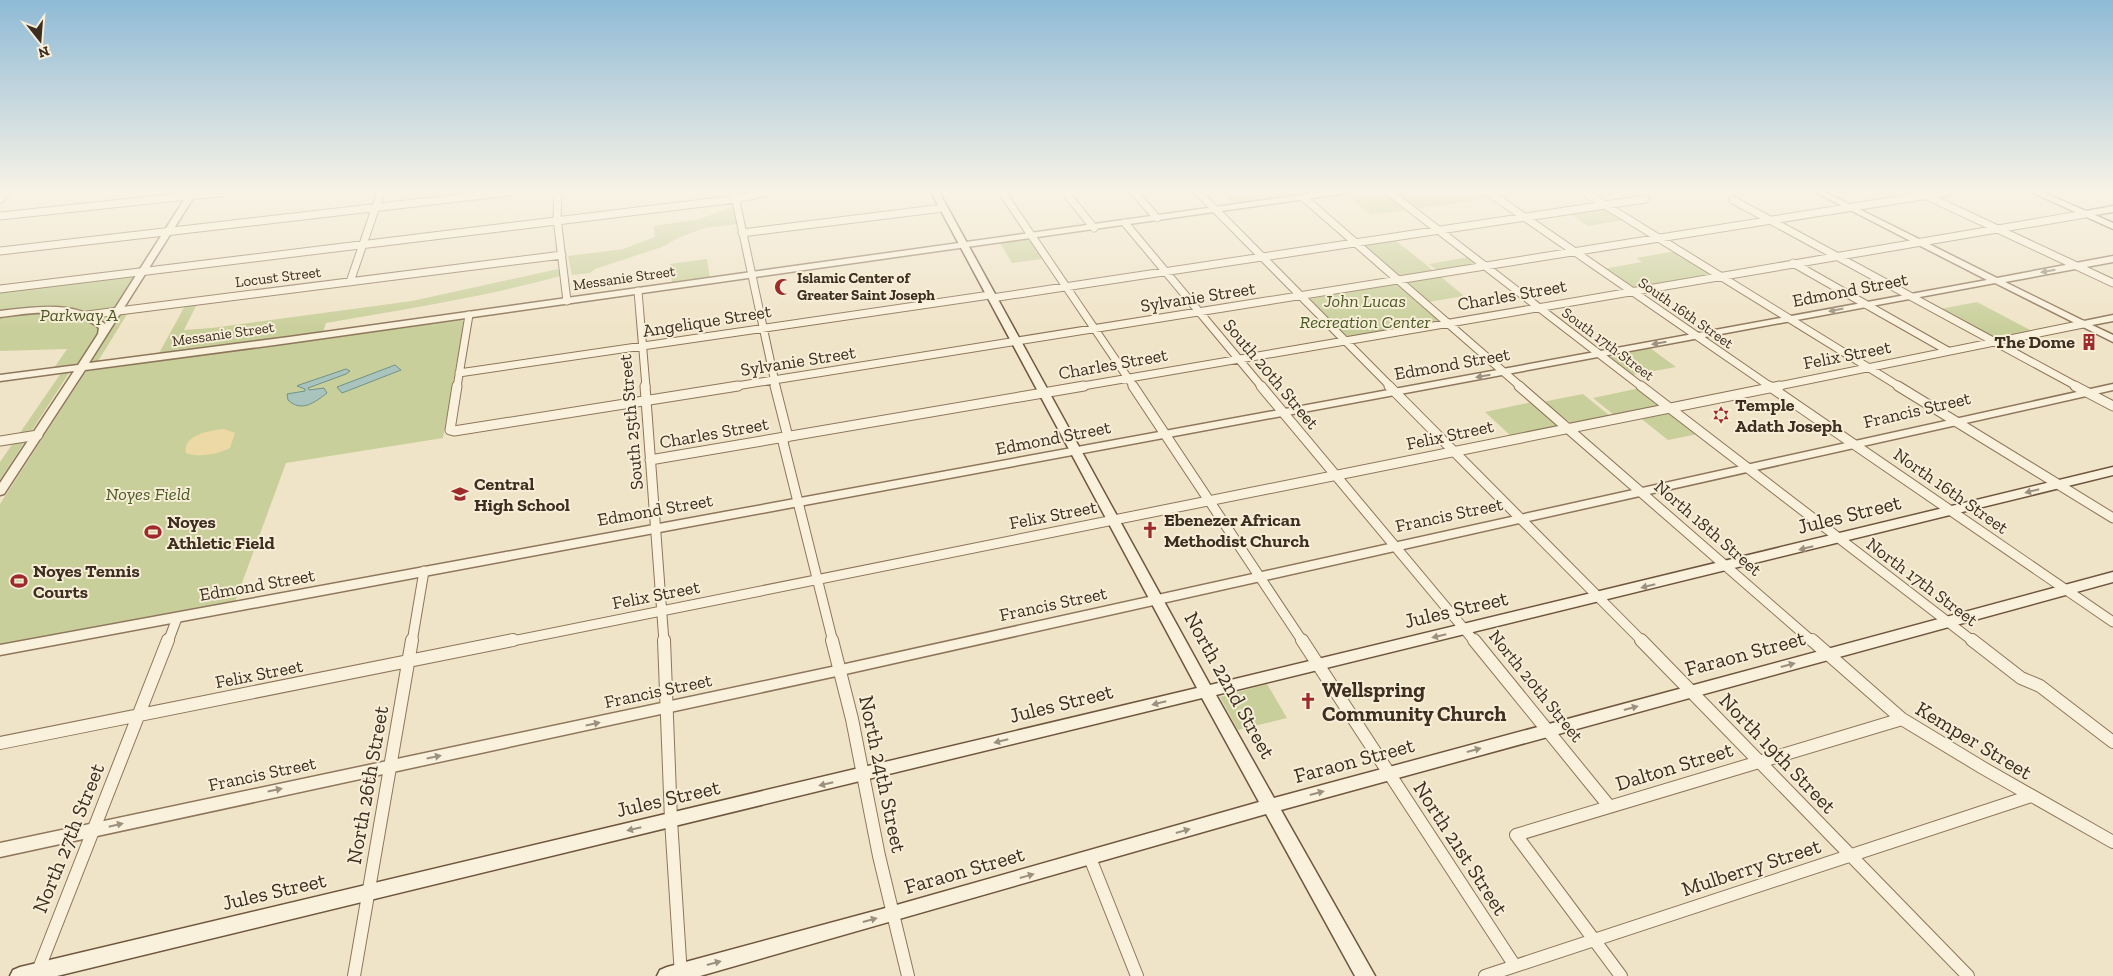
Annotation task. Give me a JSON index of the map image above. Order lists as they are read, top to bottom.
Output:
{
  "streets": {
    "main road": ["Jules Street", "Faraon Street", "North 22nd Street"],
    "street": [
      "Locust Street",
      "Messanie Street",
      "Edmond Street",
      "Charles Street",
      "Sylvanie Street",
      "South 16th Street",
      "Angelique Street",
      "South 17th Street",
      "Felix Street",
      "South 20th Street",
      "Francis Street",
      "South 25th Street",
      "North 16th Street",
      "North 18th Street",
      "North 17th Street",
      "North 20th Street",
      "Kemper Street",
      "North 19th Street",
      "Dalton Street",
      "North 24th Street",
      "North 26th Street",
      "North 27th Street",
      "North 21st Street",
      "Mulberry Street"
    ]
  },
  "crossings": [
    ["Messanie Street", "South 25th Street"],
    ["Messanie Street", "North 22nd Street"],
    ["Messanie Street", "North 24th Street"],
    ["Edmond Street", "South 16th Street"],
    ["Edmond Street", "South 17th Street"],
    ["Edmond Street", "South 20th Street"],
    ["Edmond Street", "South 25th Street"],
    ["Edmond Street", "North 22nd Street"],
    ["Edmond Street", "North 19th Street"],
    ["Edmond Street", "North 24th Street"],
    ["Edmond Street", "North 26th Street"],
    ["Edmond Street", "North 27th Street"],
    ["Edmond Street", "North 21st Street"],
    ["Charles Street", "South 16th Street"],
    ["Charles Street", "South 17th Street"],
    ["Charles Street", "South 20th Street"],
    ["Charles Street", "South 25th Street"],
    ["Charles Street", "North 22nd Street"],
    ["Charles Street", "North 19th Street"],
    ["Charles Street", "North 24th Street"],
    ["Charles Street", "North 21st Street"],
    ["Sylvanie Street", "South 16th Street"],
    ["Sylvanie Street", "Angelique Street"],
    ["Sylvanie Street", "South 17th Street"],
    ["Sylvanie Street", "South 20th Street"],
    ["Sylvanie Street", "South 25th Street"],
    ["Sylvanie Street", "North 22nd Street"],
    ["Sylvanie Street", "North 19th Street"],
    ["Sylvanie Street", "North 24th Street"],
    ["Sylvanie Street", "North 21st Street"],
    ["South 16th Street", "Felix Street"],
    ["South 16th Street", "North 16th Street"],
    ["Angelique Street", "South 20th Street"],
    ["Angelique Street", "South 25th Street"],
    ["Angelique Street", "North 22nd Street"],
    ["Angelique Street", "North 19th Street"],
    ["Angelique Street", "North 24th Street"],
    ["Angelique Street", "North 21st Street"],
    ["South 17th Street", "Felix Street"],
    ["South 17th Street", "North 17th Street"],
    ["Felix Street", "South 20th Street"],
    ["Felix Street", "South 25th Street"],
    ["Felix Street", "North 16th Street"],
    ["Felix Street", "North 18th Street"],
    ["Felix Street", "North 17th Street"],
    ["Felix Street", "North 22nd Street"],
    ["Felix Street", "North 20th Street"],
    ["Felix Street", "North 19th Street"],
    ["Felix Street", "North 24th Street"],
    ["Felix Street", "North 26th Street"],
    ["Felix Street", "North 27th Street"],
    ["Felix Street", "North 21st Street"],
    ["South 20th Street", "North 20th Street"],
    ["Francis Street", "South 25th Street"],
    ["Francis Street", "North 16th Street"],
    ["Francis Street", "North 18th Street"],
    ["Francis Street", "North 17th Street"],
    ["Francis Street", "North 22nd Street"],
    ["Francis Street", "North 20th Street"],
    ["Francis Street", "North 19th Street"],
    ["Francis Street", "North 24th Street"],
    ["Francis Street", "North 26th Street"],
    ["Francis Street", "North 27th Street"],
    ["Francis Street", "North 21st Street"],
    ["South 25th Street", "Jules Street"],
    ["South 25th Street", "Faraon Street"],
    ["North 16th Street", "Jules Street"],
    ["North 16th Street", "Faraon Street"],
    ["Jules Street", "North 18th Street"],
    ["Jules Street", "North 17th Street"],
    ["Jules Street", "North 22nd Street"],
    ["Jules Street", "North 20th Street"],
    ["Jules Street", "North 19th Street"],
    ["Jules Street", "North 24th Street"],
    ["Jules Street", "North 26th Street"],
    ["Jules Street", "North 27th Street"],
    ["Jules Street", "North 21st Street"],
    ["North 18th Street", "Faraon Street"],
    ["North 18th Street", "Kemper Street"],
    ["North 17th Street", "Faraon Street"],
    ["Faraon Street", "North 22nd Street"],
    ["Faraon Street", "North 20th Street"],
    ["Faraon Street", "Kemper Street"],
    ["Faraon Street", "North 19th Street"],
    ["Faraon Street", "North 24th Street"],
    ["Faraon Street", "North 21st Street"],
    ["North 20th Street", "Dalton Street"],
    ["Kemper Street", "Dalton Street"],
    ["Kemper Street", "Mulberry Street"],
    ["North 19th Street", "Dalton Street"],
    ["North 19th Street", "Mulberry Street"],
    ["Dalton Street", "Mulberry Street"],
    ["North 21st Street", "Mulberry Street"]
  ],
  "one_way": ["Jules Street", "Faraon Street"],
  "parks": ["John Lucas Recreation Center", "Parkway A", "Noyes Field"],
  "places": {
    "mosque": ["Islamic Center of Greater Saint Joseph"],
    "building": ["The Dome"],
    "synagogue": ["Temple Adath Joseph"],
    "school or university": ["Central High School"],
    "church": ["Ebenezer African Methodist Church", "Wellspring Community Church"],
    "sports": ["Noyes Athletic Field", "Noyes Tennis Courts"]
  },
  "north": "bottom"
}
